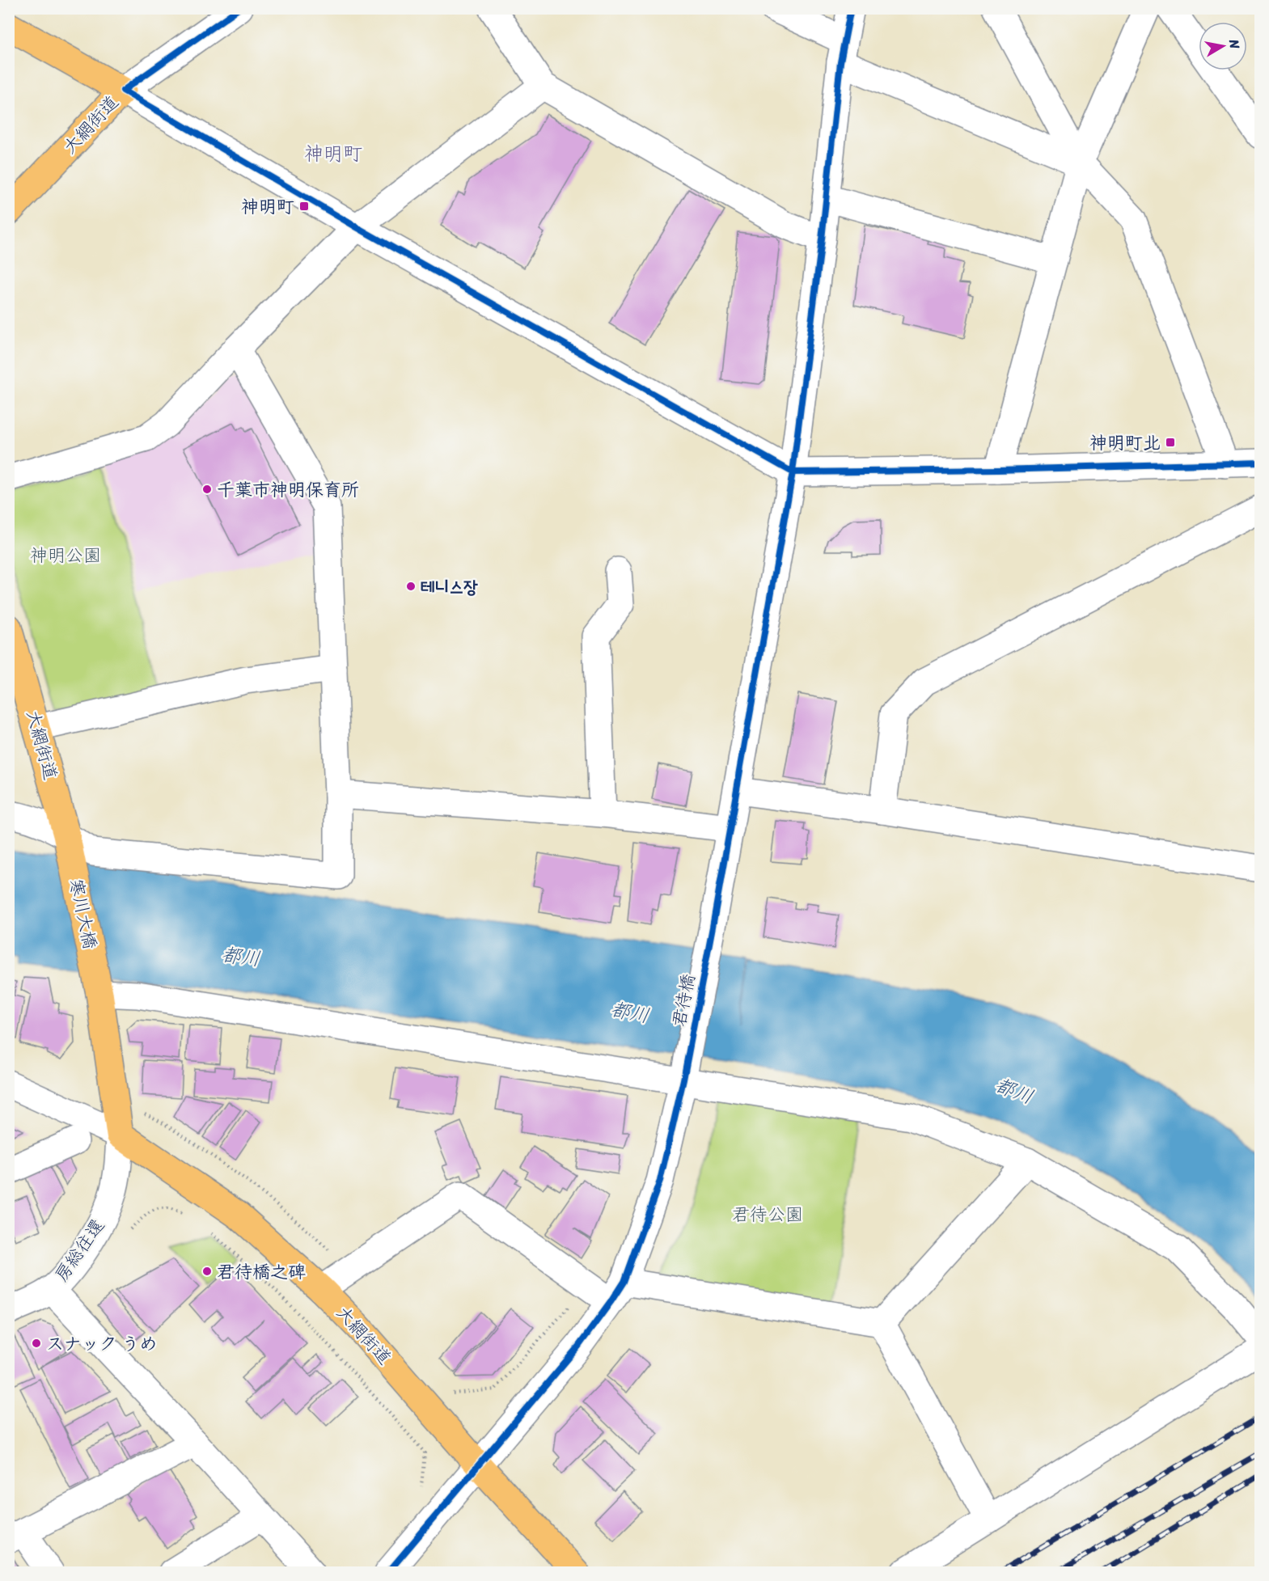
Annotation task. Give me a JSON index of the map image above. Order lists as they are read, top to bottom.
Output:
{
  "streets": {
    "main road": ["大網街道", "寒川大橋"],
    "street": ["君待橋", "房総往還"]
  },
  "crossings": [
    ["大網街道", "寒川大橋"],
    ["大網街道", "君待橋"],
    ["大網街道", "房総往還"],
    ["寒川大橋", "房総往還"]
  ],
  "districts": ["神明町"],
  "water": ["都川"],
  "parks": ["神明公園", "君待公園"],
  "places": {
    "transit": ["神明町", "神明町北"],
    "other": [
      "千葉市神明保育所",
      "테니스장",
      "君待橋之碑",
      "スナック うめ"
    ]
  },
  "north": "right"
}
